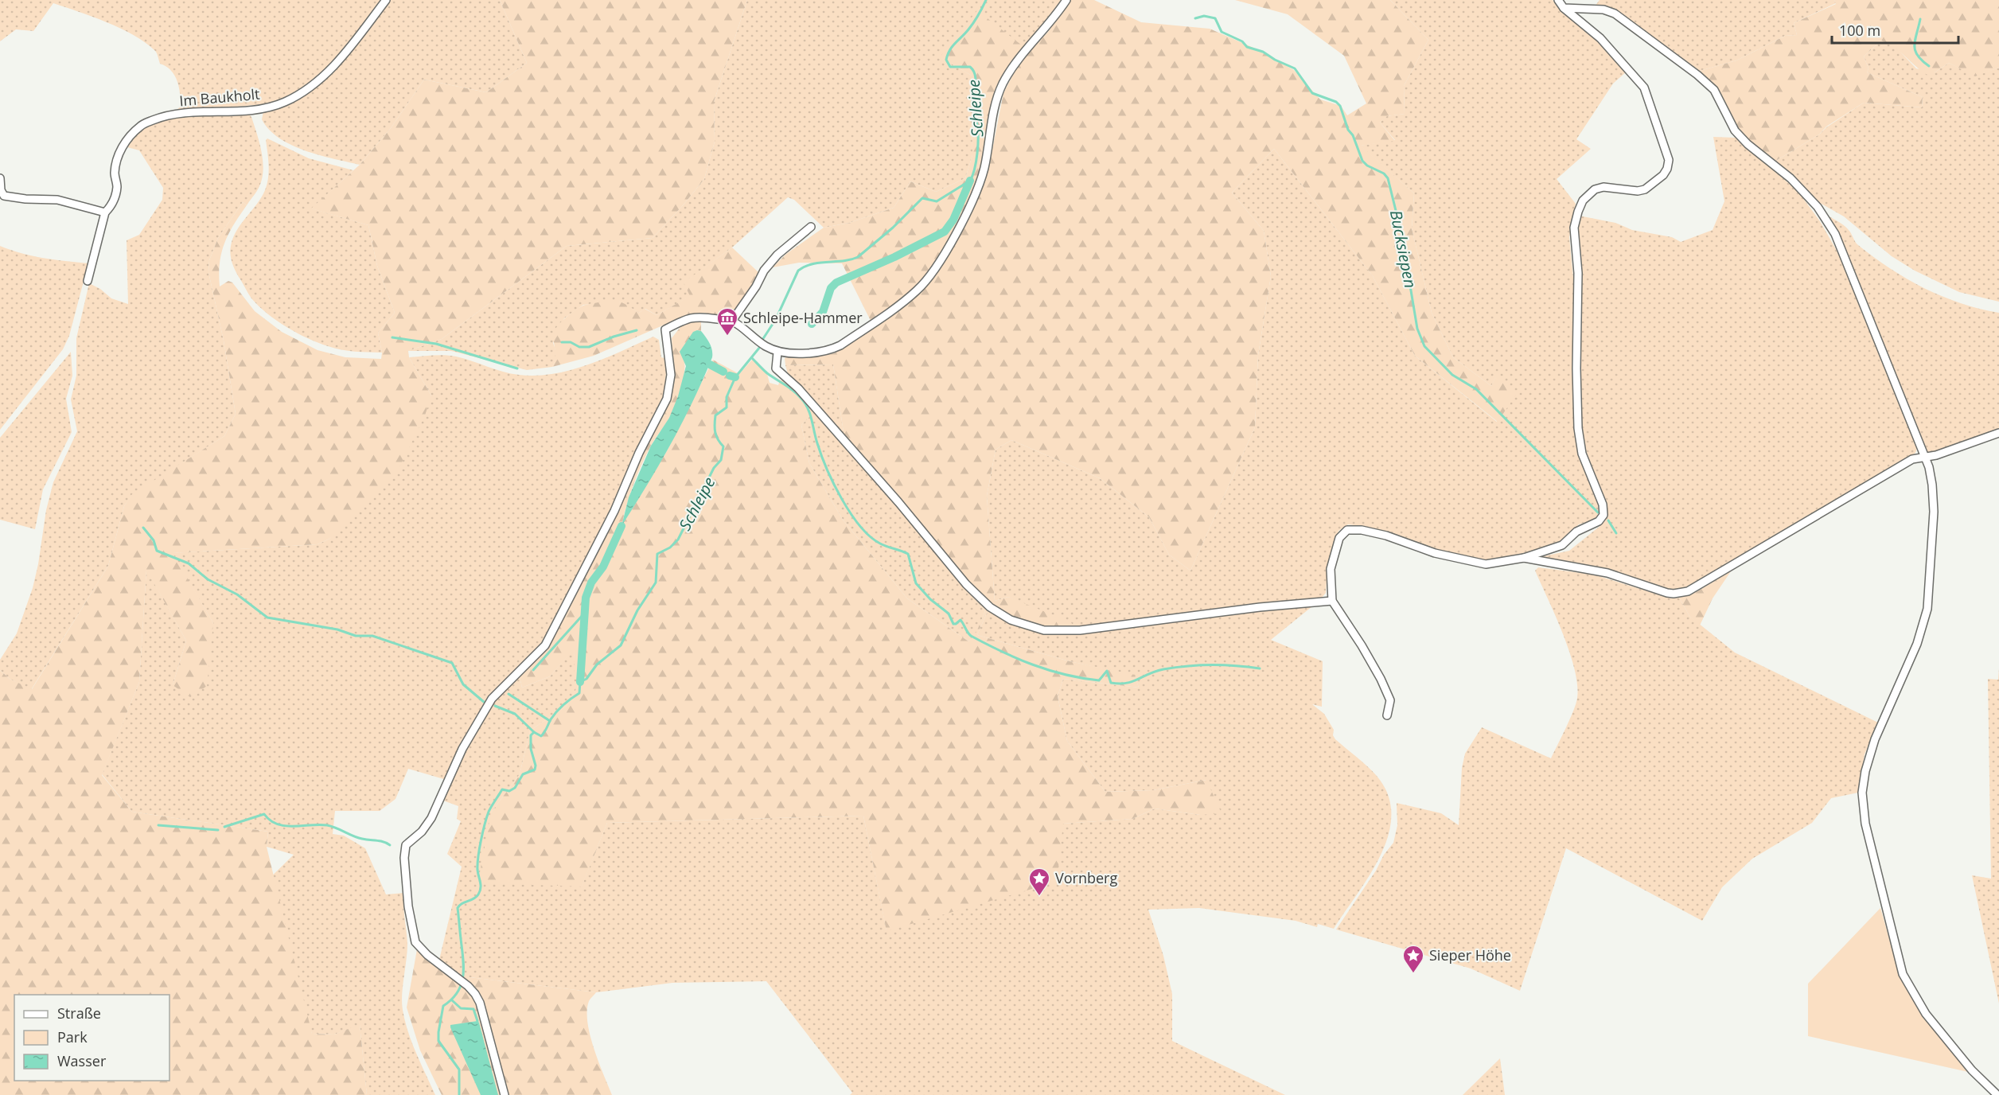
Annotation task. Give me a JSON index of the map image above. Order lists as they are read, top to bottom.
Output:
{
  "streets": {
    "street": ["Im Baukholt"]
  },
  "water": ["Schleipe", "Bucksiepen"],
  "places": {
    "museum": ["Schleipe-Hammer"],
    "place": ["Vornberg", "Sieper Höhe"]
  },
  "legend": ["Straße", "Park", "Wasser"],
  "scale_bar": "100 m"
}
